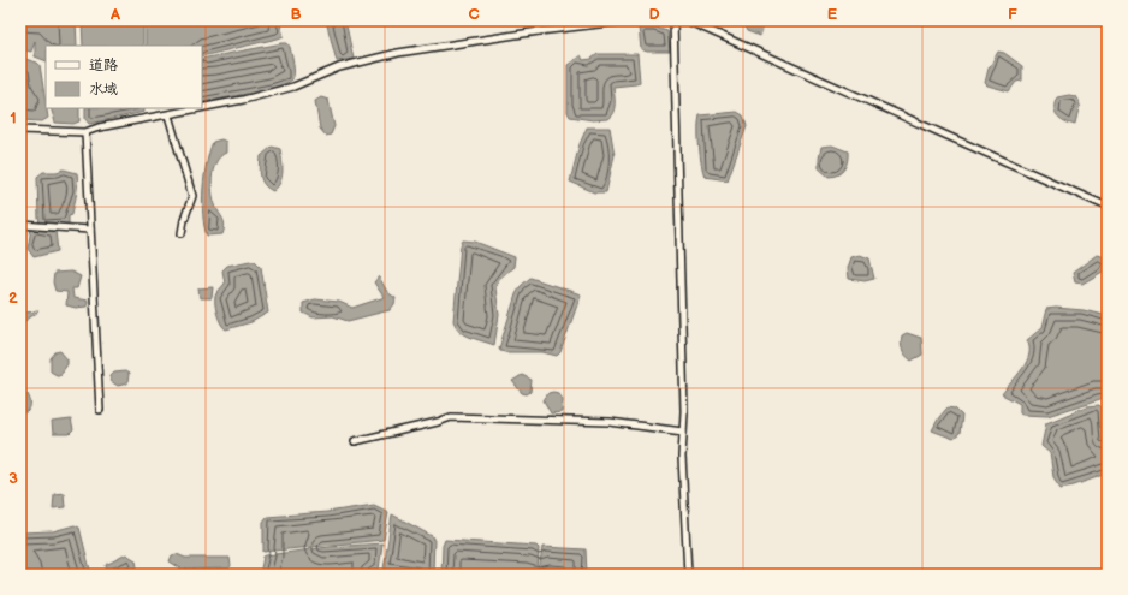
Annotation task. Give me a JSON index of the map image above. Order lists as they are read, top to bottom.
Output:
{
  "legend": ["道路", "水域"],
  "grid": {
    "columns": [
      "A",
      "B",
      "C",
      "D",
      "E",
      "F"
    ],
    "rows": ["1", "2", "3"]
  }
}
